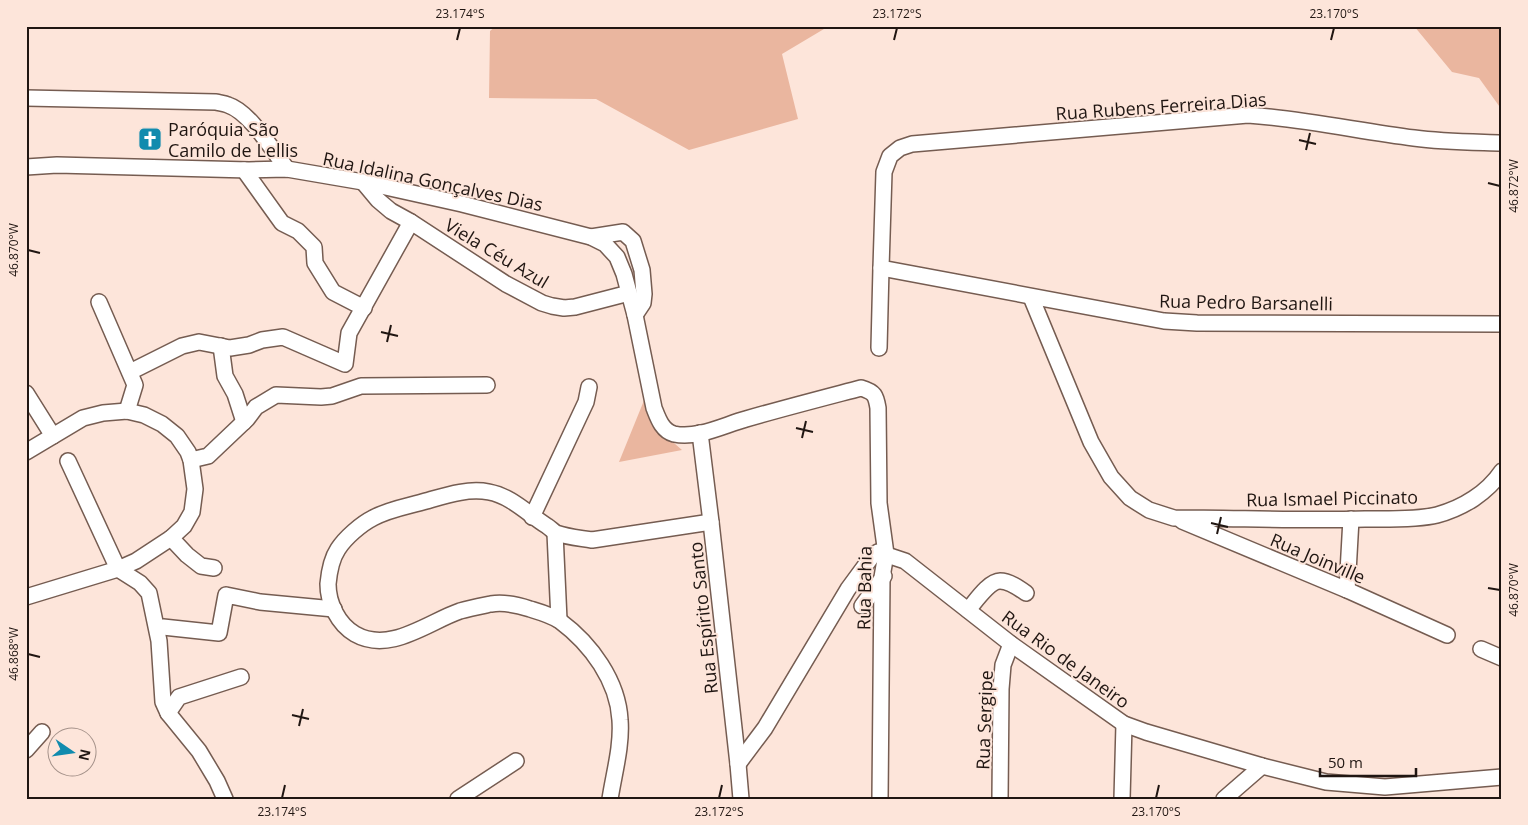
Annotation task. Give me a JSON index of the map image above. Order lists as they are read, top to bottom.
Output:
{
  "streets": {
    "street": [
      "Rua Rubens Ferreira Dias",
      "Rua Idalina Gonçalves Dias",
      "Viela Céu Azul",
      "Rua Pedro Barsanelli",
      "Rua Ismael Piccinato",
      "Rua Joinville",
      "Rua Bahia",
      "Rua Espírito Santo",
      "Rua Rio de Janeiro",
      "Rua Sergipe"
    ]
  },
  "crossings": [
    ["Rua Rubens Ferreira Dias", "Rua Pedro Barsanelli"],
    ["Rua Idalina Gonçalves Dias", "Viela Céu Azul"],
    ["Rua Pedro Barsanelli", "Rua Ismael Piccinato"],
    ["Rua Ismael Piccinato", "Rua Joinville"],
    ["Rua Bahia", "Rua Espírito Santo"],
    ["Rua Bahia", "Rua Rio de Janeiro"],
    ["Rua Rio de Janeiro", "Rua Sergipe"]
  ],
  "places": {
    "church": ["Paróquia São Camilo de Lellis"]
  },
  "scale_bar": "50 m",
  "north": "right",
  "coordinates": [
    "23.174°S",
    "23.172°S",
    "23.170°S",
    "46.872°W",
    "46.870°W",
    "46.868°W"
  ]
}
